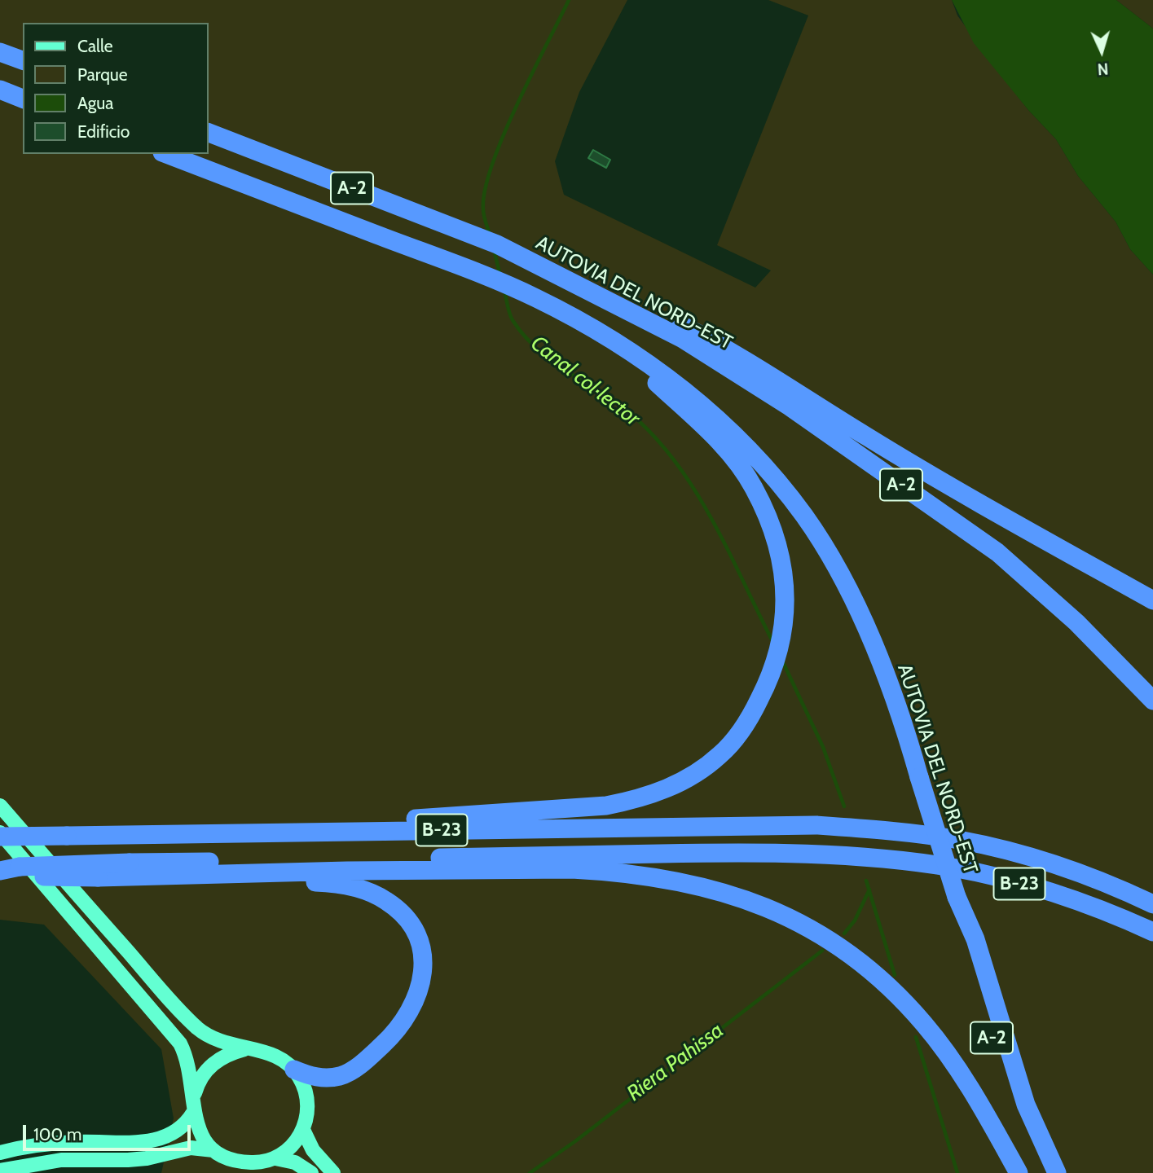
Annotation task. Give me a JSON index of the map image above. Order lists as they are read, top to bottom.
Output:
{
  "streets": {
    "highway": ["A-2", "AUTOVIA DEL NORD-EST", "B-23"]
  },
  "crossings": [
    ["A-2", "AUTOVIA DEL NORD-EST"]
  ],
  "water": ["Canal col·lector", "Riera Pahissa"],
  "legend": [
    "Calle",
    "Parque",
    "Agua",
    "Edificio"
  ],
  "scale_bar": "100 m",
  "north": "bottom"
}
